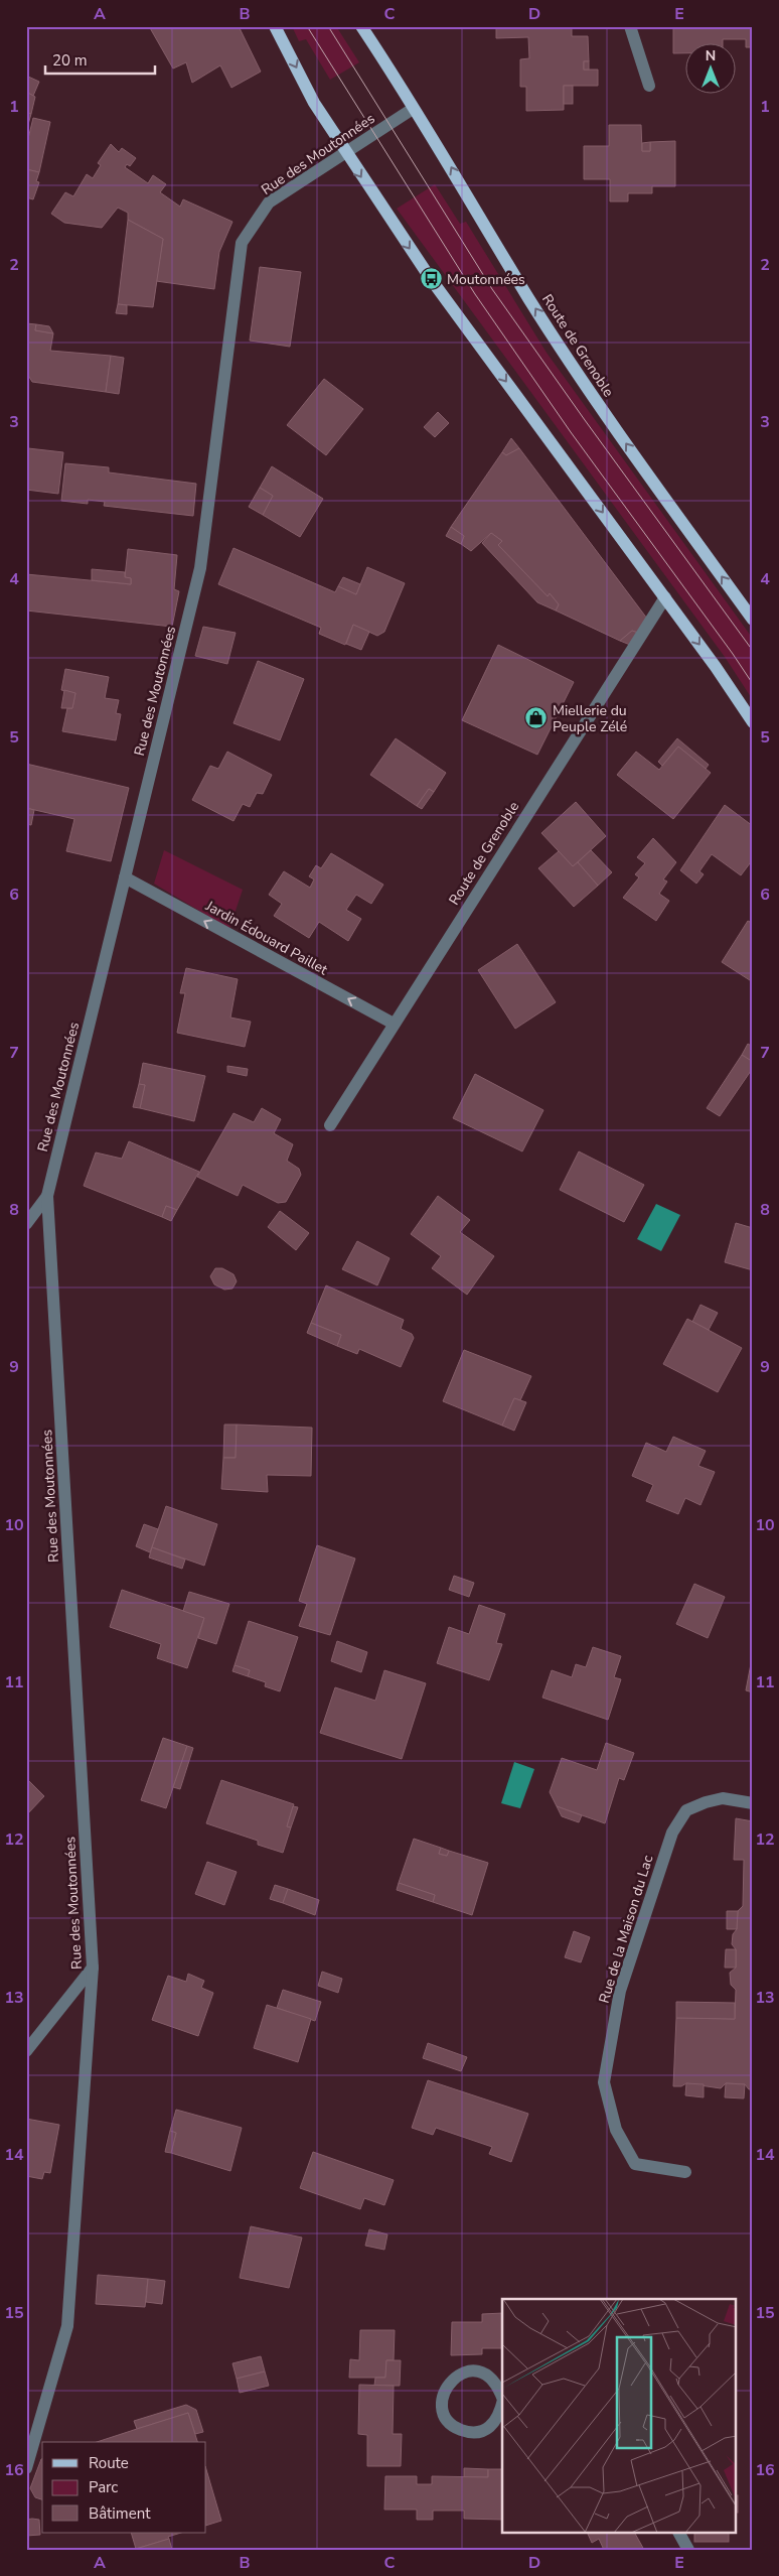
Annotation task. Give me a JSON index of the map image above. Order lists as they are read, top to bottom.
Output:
{
  "streets": {
    "main road": ["Route de Grenoble"],
    "street": ["Rue des Moutonnées", "Jardin Édouard Paillet", "Rue de la Maison du Lac"]
  },
  "crossings": [
    ["Rue des Moutonnées", "Route de Grenoble"],
    ["Rue des Moutonnées", "Jardin Édouard Paillet"],
    ["Route de Grenoble", "Jardin Édouard Paillet"]
  ],
  "one_way": ["Jardin Édouard Paillet"],
  "places": {
    "bus stop": ["Moutonnées"],
    "shop": ["Miellerie du Peuple Zélé"]
  },
  "legend": ["Route", "Parc", "Bâtiment"],
  "scale_bar": "20 m",
  "north": "top",
  "grid": {
    "columns": [
      "A",
      "B",
      "C",
      "D",
      "E"
    ],
    "rows": [
      "1",
      "2",
      "3",
      "4",
      "5",
      "6",
      "7",
      "8",
      "9",
      "10",
      "11",
      "12",
      "13",
      "14",
      "15",
      "16"
    ]
  }
}
